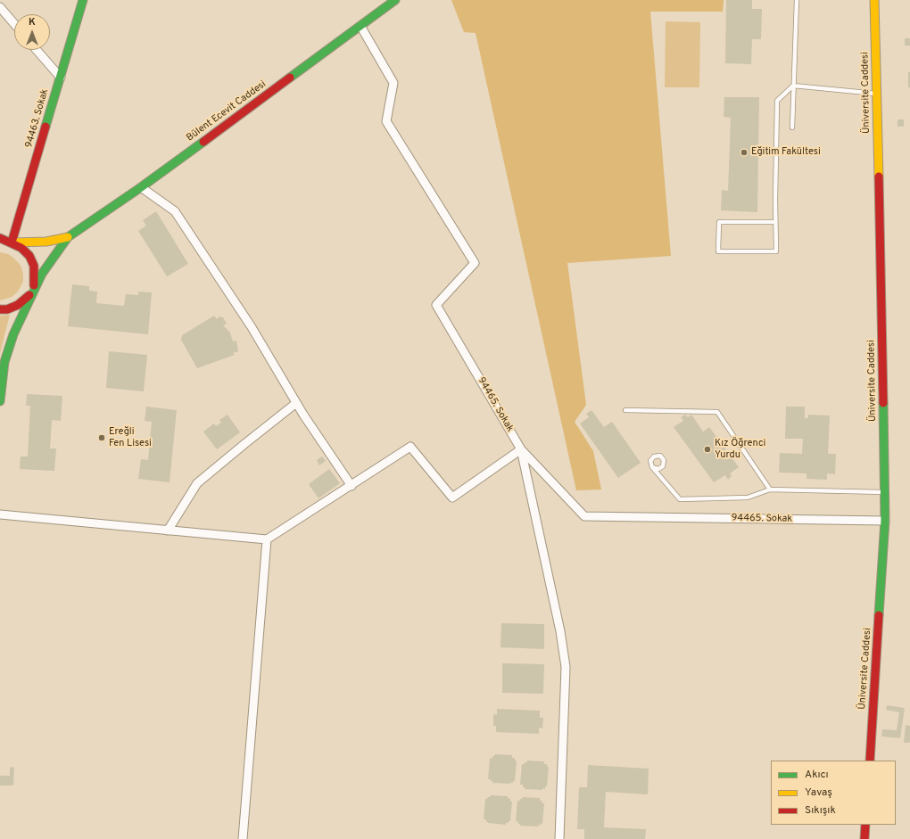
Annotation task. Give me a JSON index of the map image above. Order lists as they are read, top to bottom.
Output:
{
  "streets": {
    "street": [
      "Üniversite Caddesi",
      "Bülent Ecevit Caddesi",
      "94463. Sokak",
      "94465. Sokak"
    ]
  },
  "crossings": [
    ["Üniversite Caddesi", "94465. Sokak"],
    ["Bülent Ecevit Caddesi", "94463. Sokak"],
    ["Bülent Ecevit Caddesi", "94465. Sokak"]
  ],
  "places": ["Eğitim Fakültesi", "Ereğli Fen Lisesi", "Kız Öğrenci Yurdu"],
  "legend": ["Akıcı", "Yavaş", "Sıkışık"],
  "north": "top"
}
